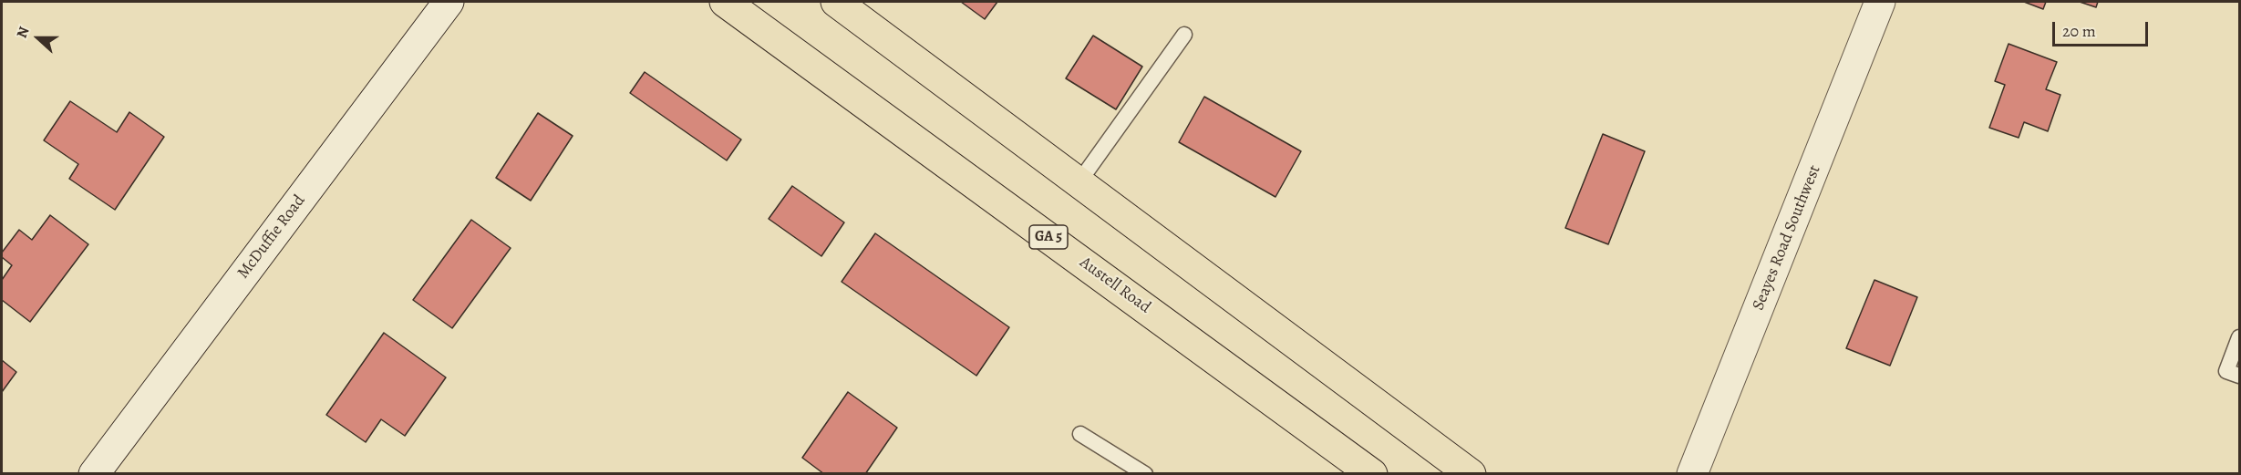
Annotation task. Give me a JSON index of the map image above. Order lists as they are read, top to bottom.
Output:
{
  "streets": {
    "main road": ["GA 5", "Austell Road"],
    "street": ["McDuffie Road", "Seayes Road Southwest"]
  },
  "scale_bar": "20 m",
  "north": "left"
}
